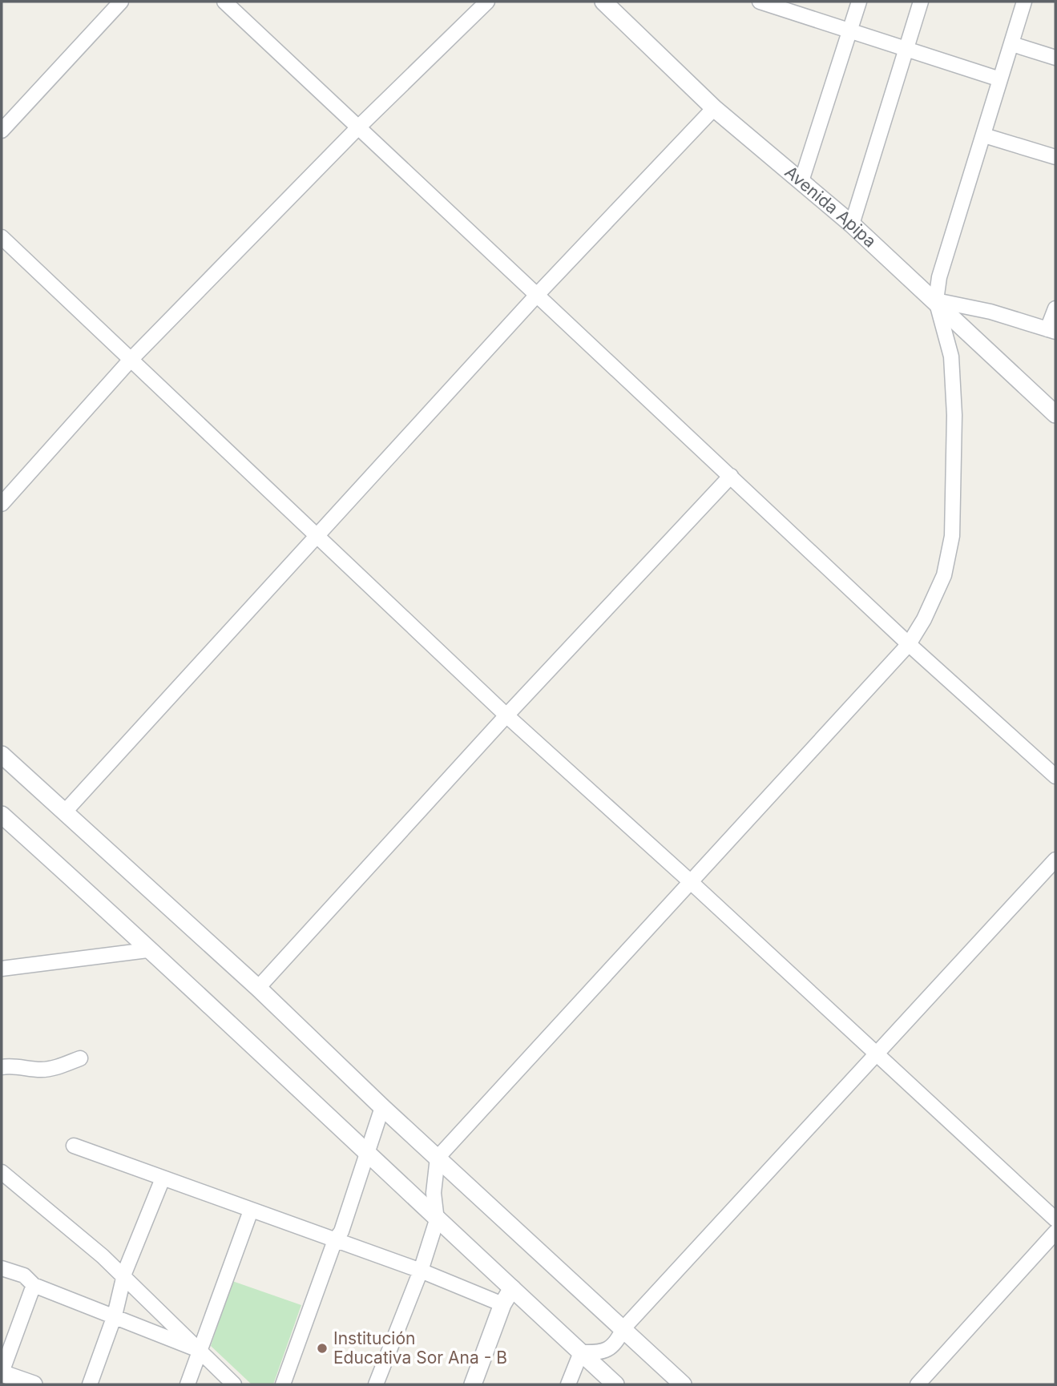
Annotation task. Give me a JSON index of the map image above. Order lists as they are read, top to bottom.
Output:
{
  "streets": {
    "street": ["Avenida Apipa"]
  },
  "places": ["Institución Educativa Sor Ana - B"]
}
